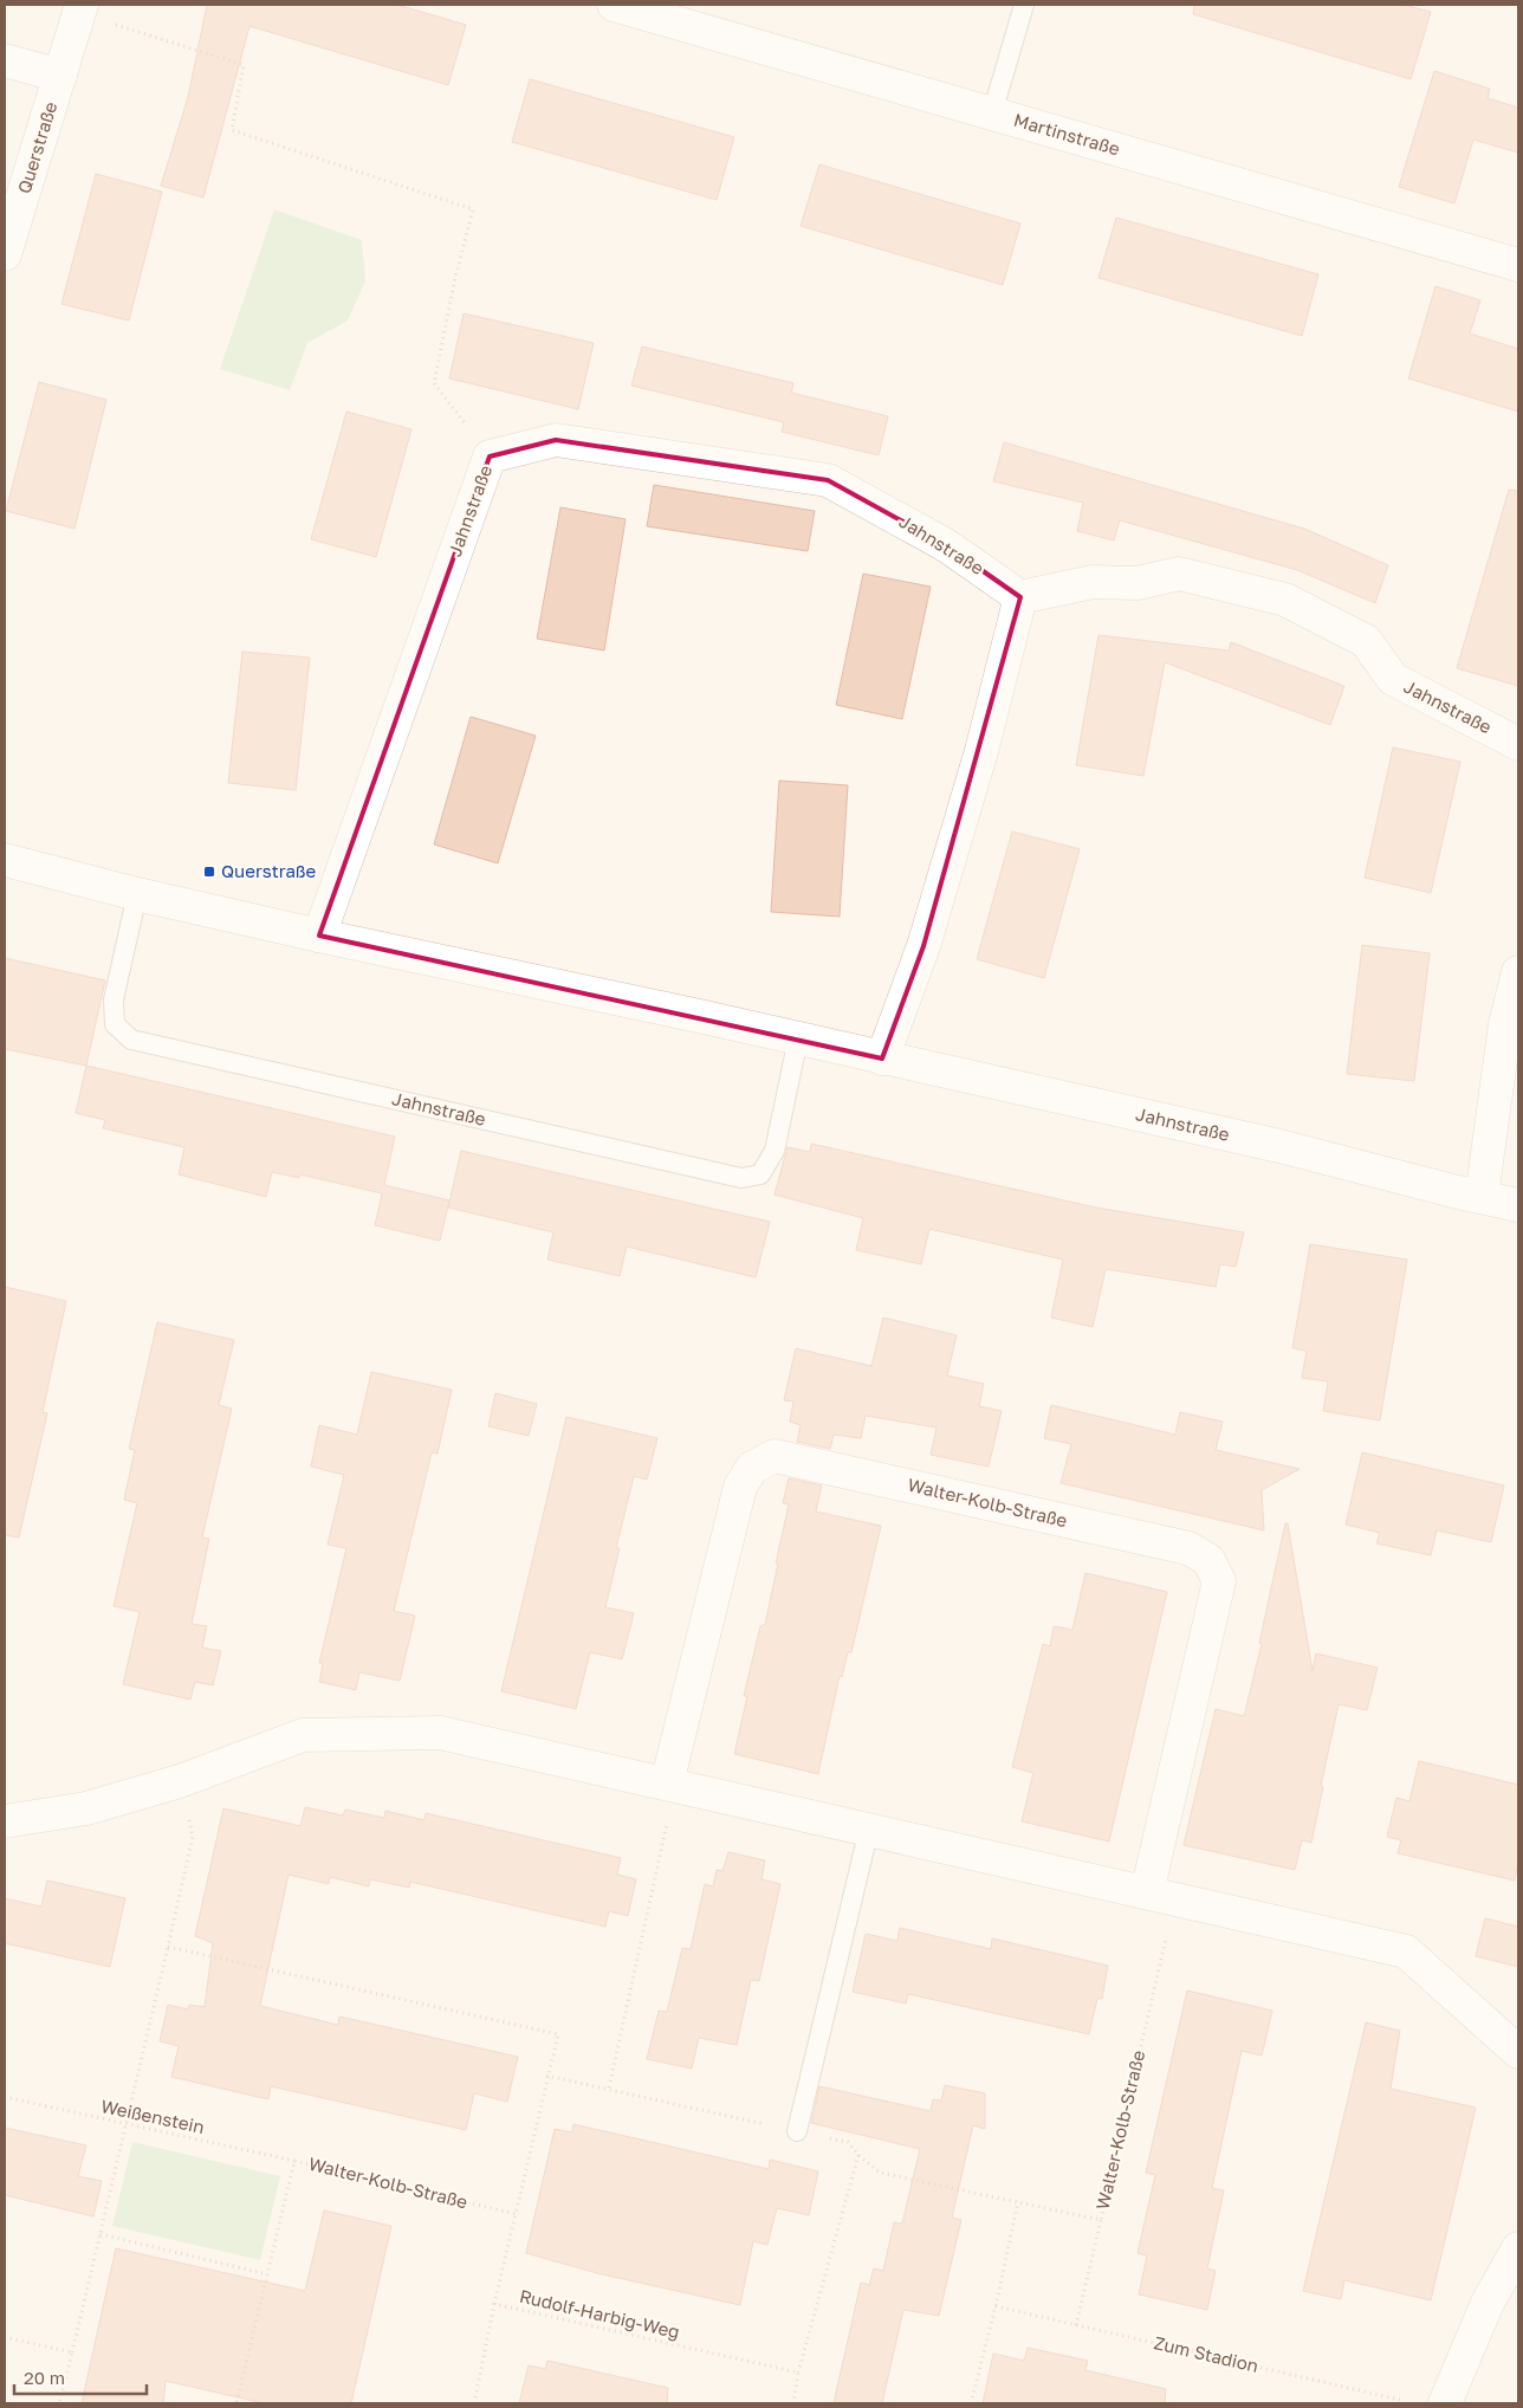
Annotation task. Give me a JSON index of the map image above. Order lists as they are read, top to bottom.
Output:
{
  "streets": {
    "street": [
      "Martinstraße",
      "Querstraße",
      "Jahnstraße",
      "Walter-Kolb-Straße"
    ],
    "path": ["Weißenstein", "Rudolf-Harbig-Weg", "Zum Stadion"]
  },
  "crossings": [
    ["Walter-Kolb-Straße", "Weißenstein"]
  ],
  "places": {
    "transit": ["Querstraße"]
  },
  "scale_bar": "20 m"
}
